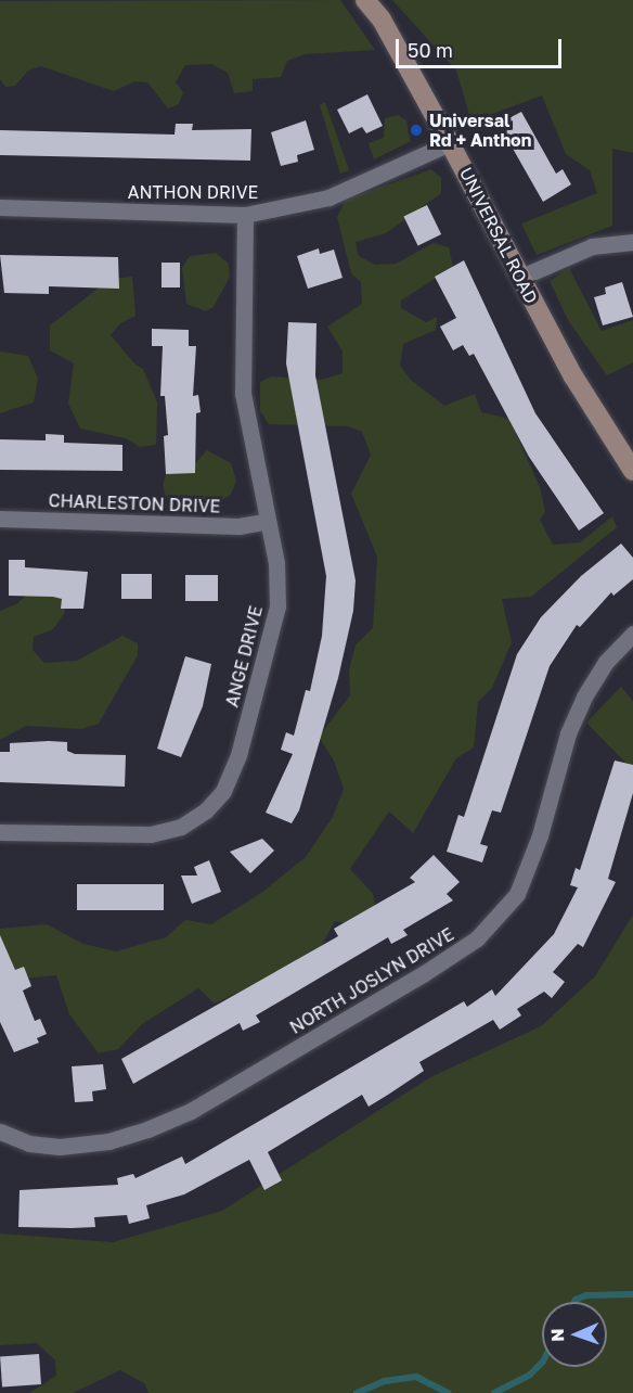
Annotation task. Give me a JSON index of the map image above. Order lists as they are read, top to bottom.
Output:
{
  "streets": {
    "street": [
      "ANTHON DRIVE",
      "UNIVERSAL ROAD",
      "CHARLESTON DRIVE",
      "ANGE DRIVE",
      "NORTH JOSLYN DRIVE"
    ]
  },
  "crossings": [
    ["ANTHON DRIVE", "UNIVERSAL ROAD"],
    ["ANTHON DRIVE", "ANGE DRIVE"],
    ["CHARLESTON DRIVE", "ANGE DRIVE"]
  ],
  "places": ["Universal Rd + Anthon"],
  "scale_bar": "50 m",
  "north": "left"
}
